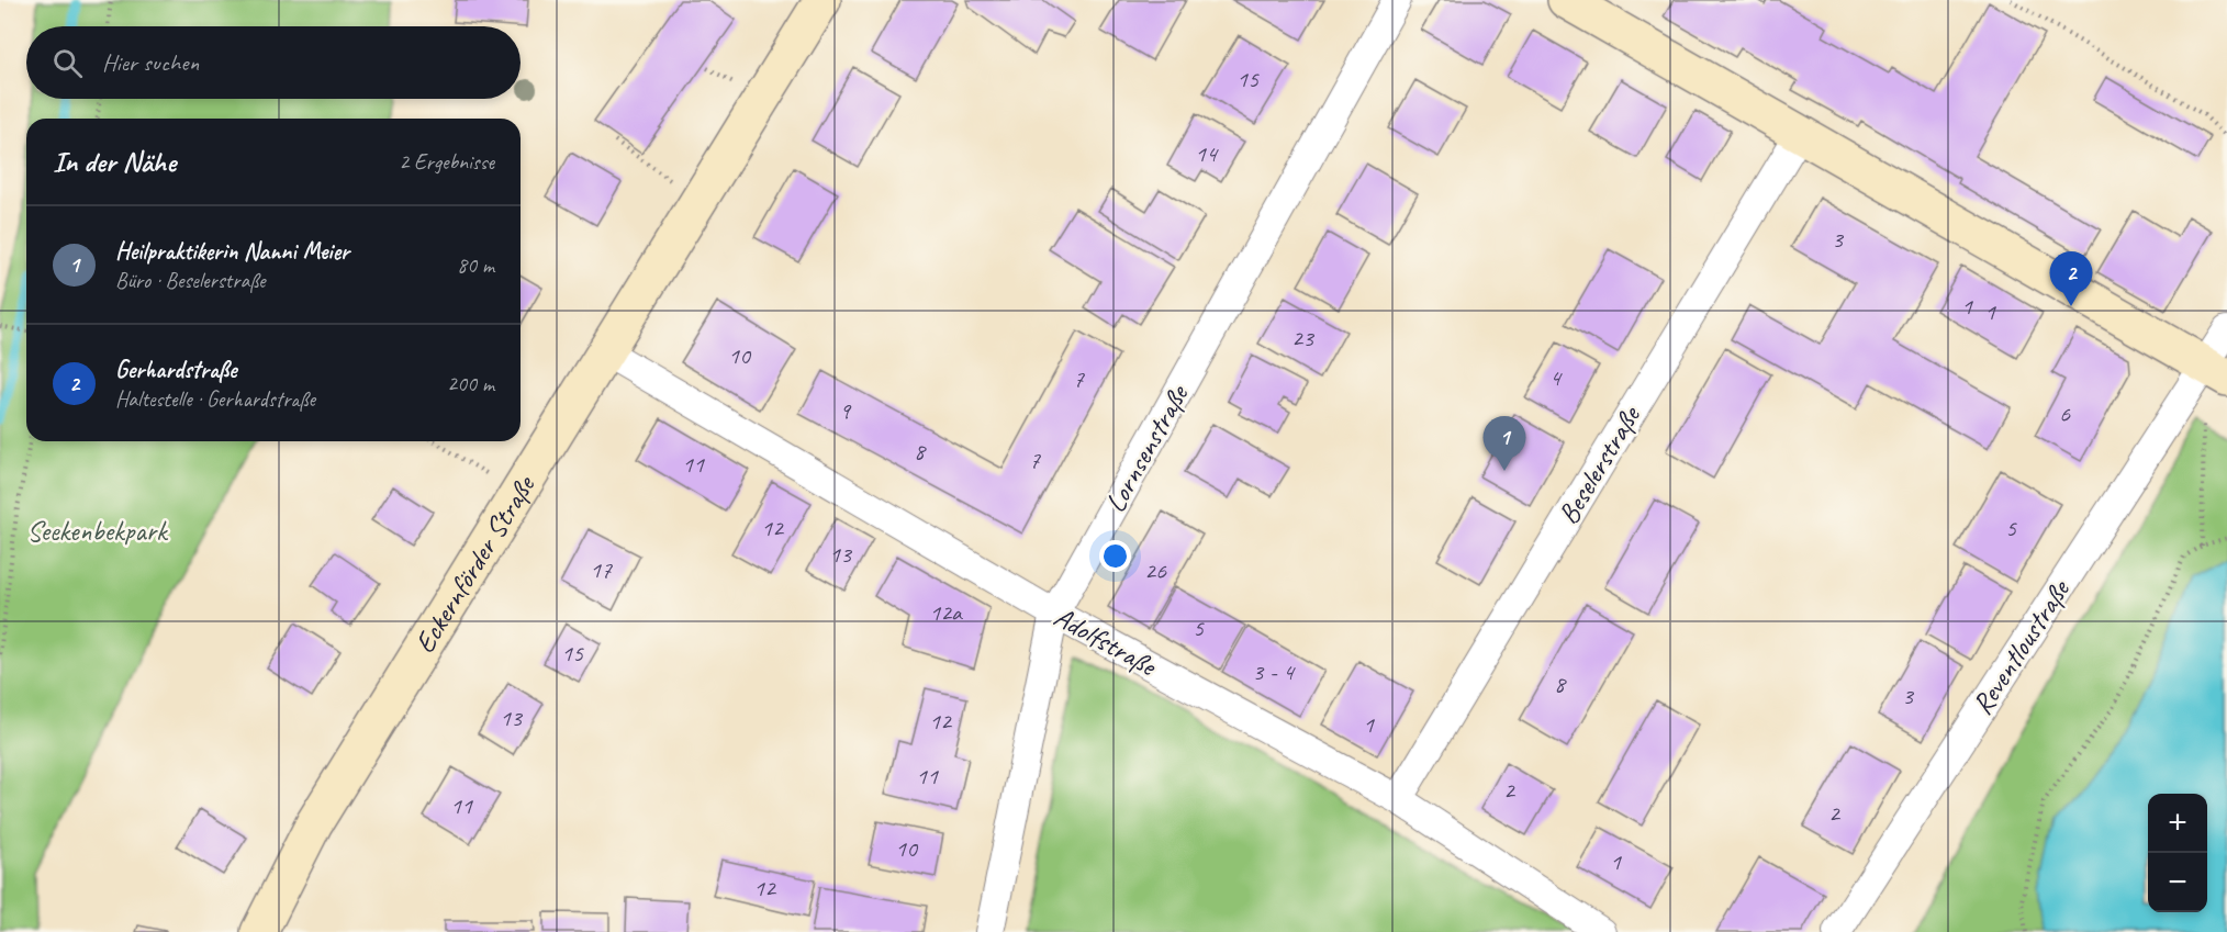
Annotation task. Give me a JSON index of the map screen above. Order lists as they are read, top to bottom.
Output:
{
  "streets": {
    "street": [
      "Lornsenstraße",
      "Beselerstraße",
      "Eckernförder Straße",
      "Adolfstraße",
      "Reventloustraße"
    ]
  },
  "crossings": [
    ["Lornsenstraße", "Adolfstraße"],
    ["Beselerstraße", "Adolfstraße"],
    ["Eckernförder Straße", "Adolfstraße"]
  ],
  "parks": ["Seekenbekpark"],
  "house_numbers": [
    "15",
    "14",
    "3",
    "1",
    "1",
    "23",
    "10",
    "4",
    "7",
    "9",
    "6",
    "8",
    "7",
    "11",
    "12",
    "5",
    "13",
    "17",
    "26",
    "12a",
    "5",
    "15",
    "3 - 4",
    "8",
    "3",
    "13",
    "12",
    "1",
    "11",
    "2",
    "11",
    "2",
    "10",
    "1",
    "12"
  ],
  "page": {
    "search": "Hier suchen",
    "heading": ["In der Nähe", "2 Ergebnisse"],
    "list": [
      {
        "mark": "1",
        "name": "Heilpraktikerin Nanni Meier",
        "note": "Büro · Beselerstraße",
        "value": "80 m"
      },
      {
        "mark": "2",
        "name": "Gerhardstraße",
        "note": "Haltestelle · Gerhardstraße",
        "value": "200 m"
      }
    ],
    "pins": ["2", "1"],
    "map_buttons": ["+", "−"]
  }
}
